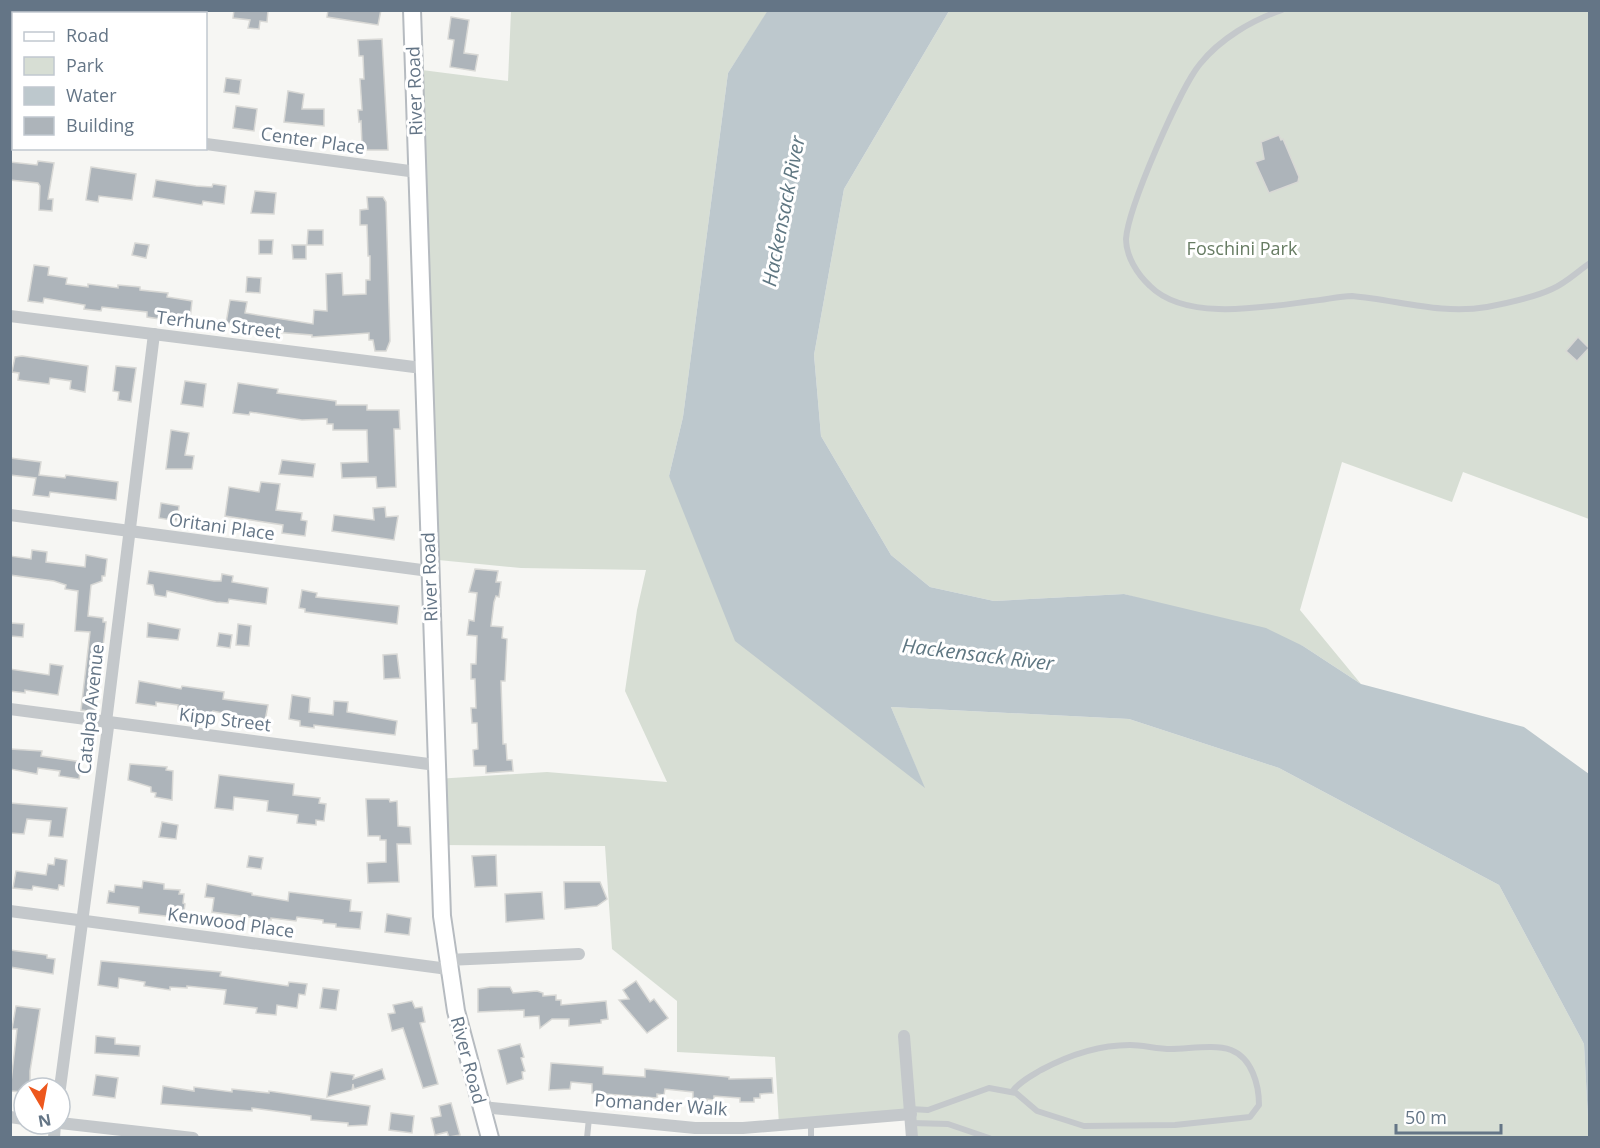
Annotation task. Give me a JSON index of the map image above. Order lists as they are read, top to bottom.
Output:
{
  "streets": {
    "main road": ["River Road"],
    "street": [
      "Center Place",
      "Terhune Street",
      "Oritani Place",
      "Catalpa Avenue",
      "Kipp Street",
      "Kenwood Place",
      "Pomander Walk"
    ]
  },
  "crossings": [
    ["River Road", "Center Place"],
    ["River Road", "Terhune Street"],
    ["River Road", "Oritani Place"],
    ["River Road", "Kipp Street"],
    ["River Road", "Kenwood Place"],
    ["River Road", "Pomander Walk"],
    ["Terhune Street", "Catalpa Avenue"],
    ["Oritani Place", "Catalpa Avenue"],
    ["Catalpa Avenue", "Kipp Street"],
    ["Catalpa Avenue", "Kenwood Place"]
  ],
  "water": ["Hackensack River"],
  "parks": ["Foschini Park"],
  "legend": [
    "Road",
    "Park",
    "Water",
    "Building"
  ],
  "scale_bar": "50 m",
  "north": "bottom"
}
